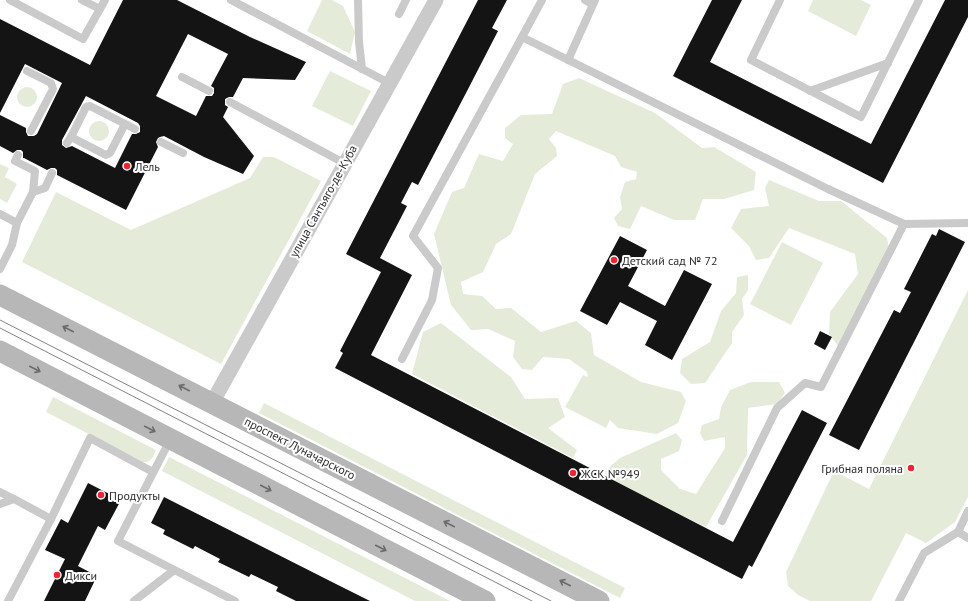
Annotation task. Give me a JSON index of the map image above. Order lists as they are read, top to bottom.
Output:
{
  "streets": {
    "main road": ["проспект Луначарского"],
    "street": ["улица Сантьяго-де-Куба"]
  },
  "crossings": [
    ["улица Сантьяго-де-Куба", "проспект Луначарского"]
  ],
  "places": [
    "Лель",
    "Детский сад № 72",
    "Грибная поляна",
    "ЖСК №949",
    "Продукты",
    "Дикси"
  ]
}
